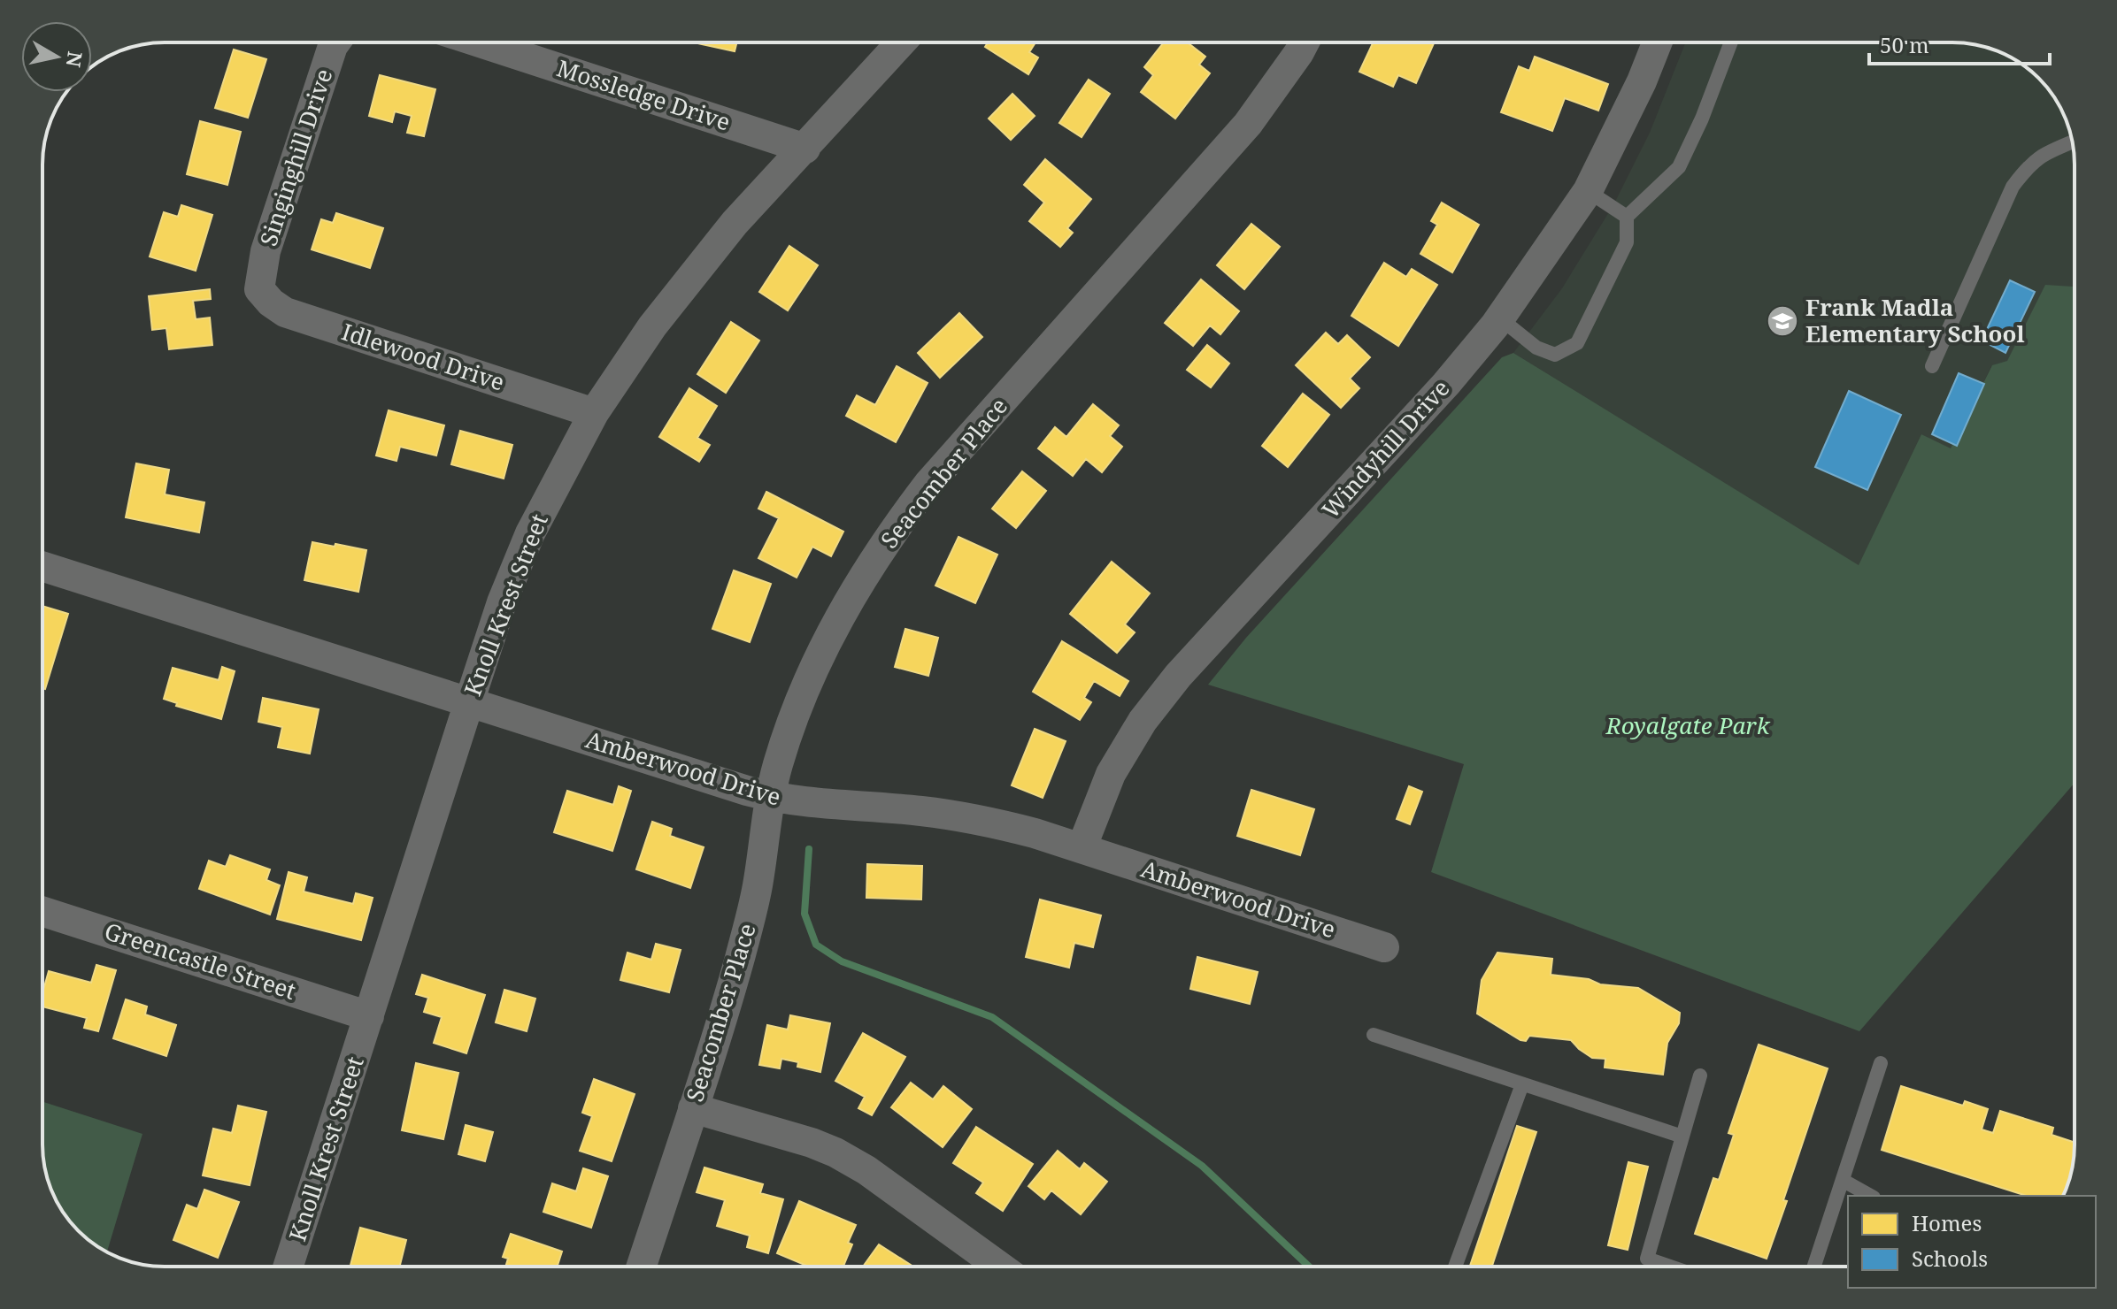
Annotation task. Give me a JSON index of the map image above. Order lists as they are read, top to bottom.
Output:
{
  "streets": {
    "street": [
      "Mossledge Drive",
      "Singinghill Drive",
      "Idlewood Drive",
      "Windyhill Drive",
      "Seacomber Place",
      "Knoll Krest Street",
      "Amberwood Drive",
      "Greencastle Street"
    ]
  },
  "crossings": [
    ["Mossledge Drive", "Knoll Krest Street"],
    ["Singinghill Drive", "Idlewood Drive"],
    ["Idlewood Drive", "Knoll Krest Street"],
    ["Windyhill Drive", "Amberwood Drive"],
    ["Seacomber Place", "Amberwood Drive"],
    ["Knoll Krest Street", "Amberwood Drive"],
    ["Knoll Krest Street", "Greencastle Street"]
  ],
  "parks": ["Royalgate Park"],
  "places": {
    "school or university": ["Frank Madla Elementary School"]
  },
  "legend": ["Homes", "Schools"],
  "scale_bar": "50 m",
  "north": "right"
}
